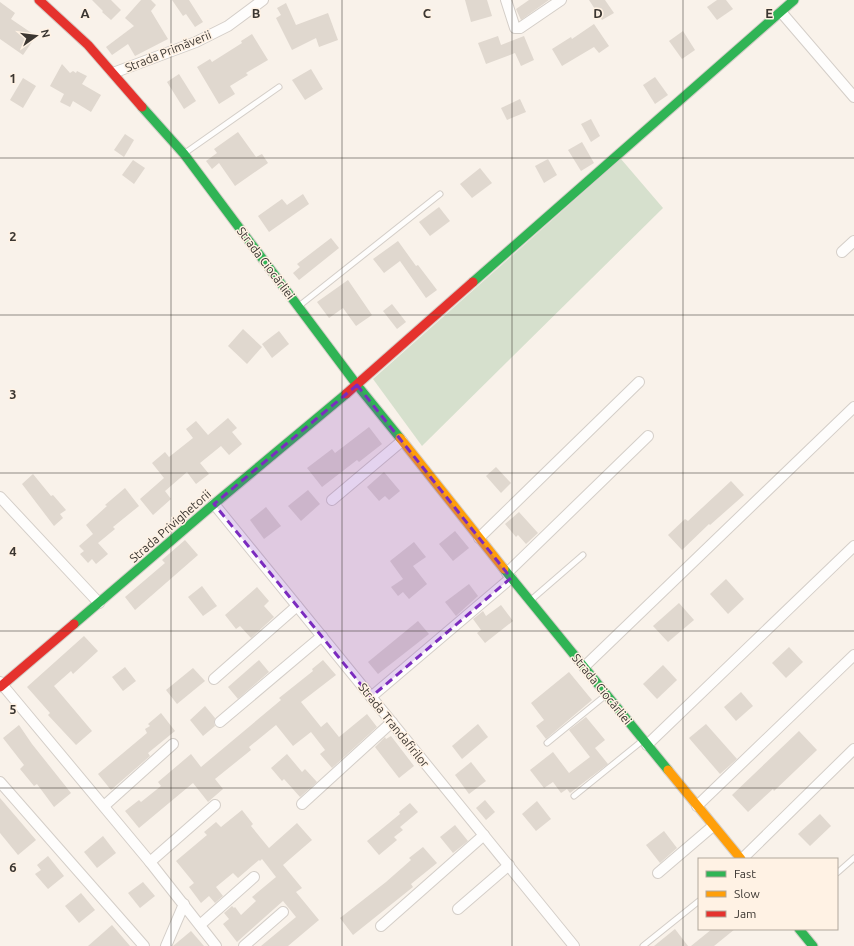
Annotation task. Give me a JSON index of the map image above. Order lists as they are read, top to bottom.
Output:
{
  "streets": {
    "street": [
      "Strada Primăverii",
      "Strada Ciocârliei",
      "Strada Privighetorii",
      "Strada Trandafirilor"
    ]
  },
  "crossings": [
    ["Strada Primăverii", "Strada Ciocârliei"],
    ["Strada Ciocârliei", "Strada Privighetorii"],
    ["Strada Privighetorii", "Strada Trandafirilor"]
  ],
  "legend": ["Fast", "Slow", "Jam"],
  "north": "right",
  "grid": {
    "columns": [
      "A",
      "B",
      "C",
      "D",
      "E"
    ],
    "rows": [
      "1",
      "2",
      "3",
      "4",
      "5",
      "6"
    ]
  }
}
